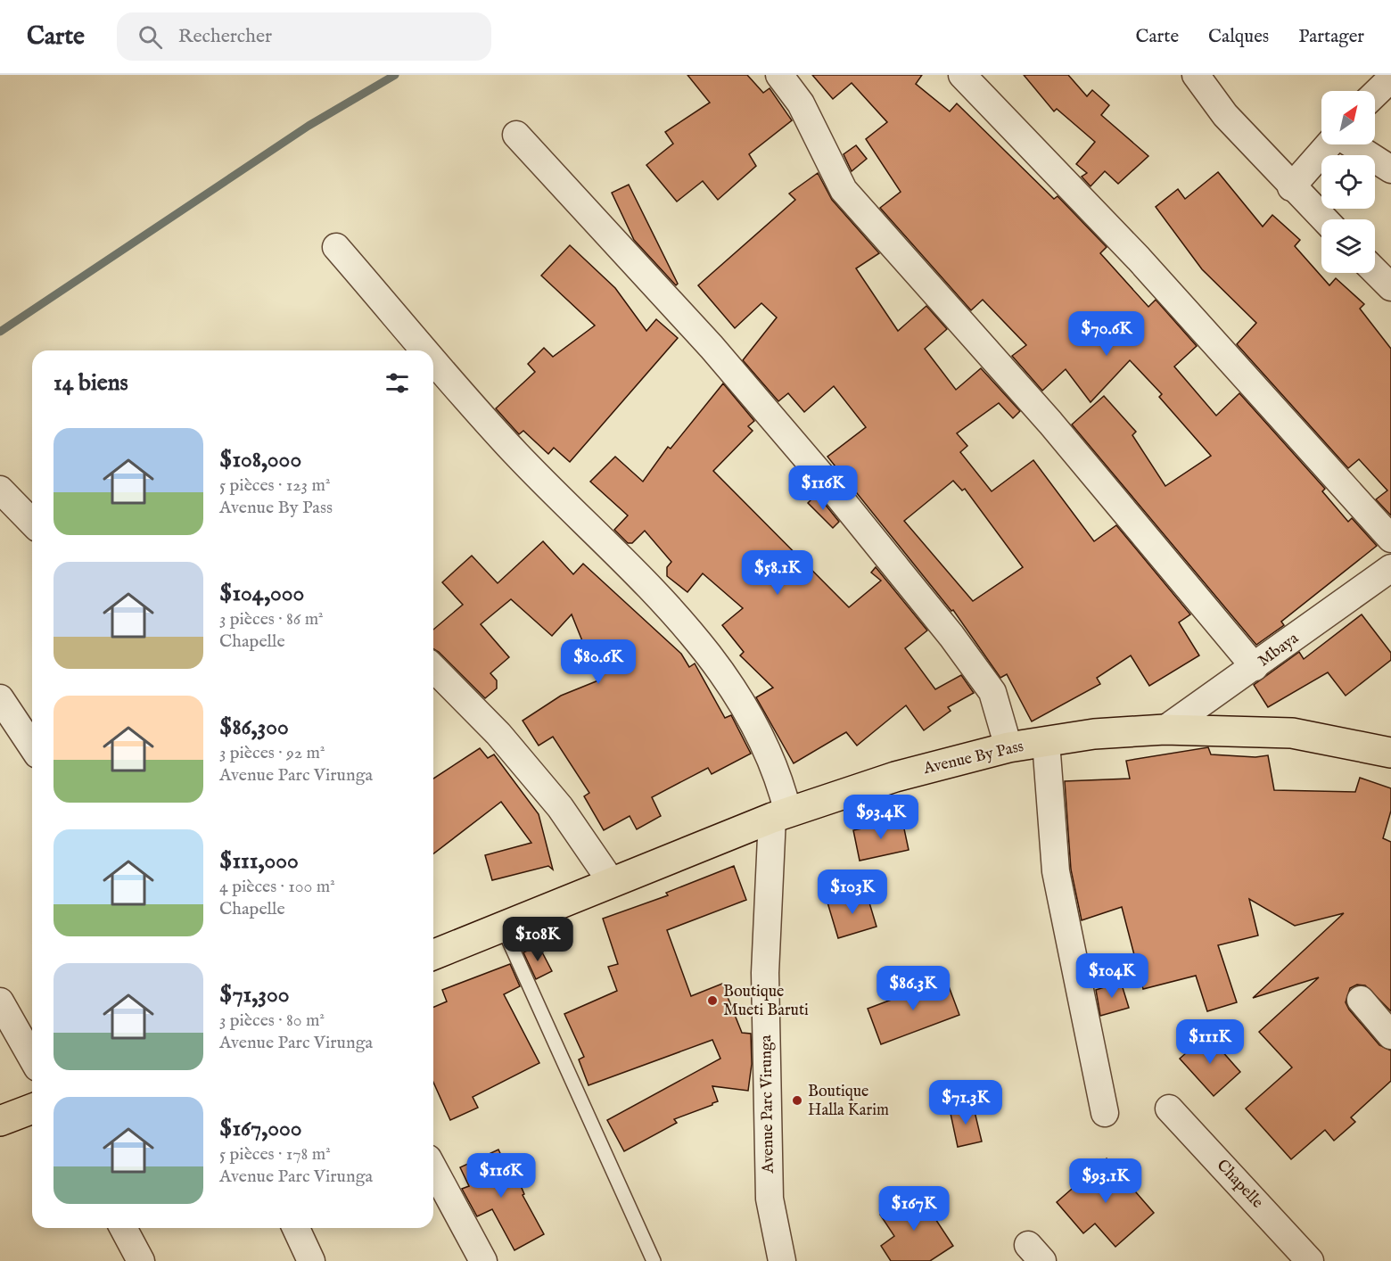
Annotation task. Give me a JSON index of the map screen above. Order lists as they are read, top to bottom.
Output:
{
  "streets": {
    "highway": ["Avenue By Pass"],
    "street": ["Mbaya", "Avenue Parc Virunga", "Chapelle"]
  },
  "crossings": [
    ["Mbaya", "Avenue By Pass"],
    ["Avenue By Pass", "Avenue Parc Virunga"]
  ],
  "places": ["Boutique Mueti Baruti", "Boutique Halla Karim"],
  "north": "top right",
  "page": {
    "header": "Carte",
    "search": "Rechercher",
    "nav": ["Carte", "Calques", "Partager"],
    "price": [
      "$70.6K",
      "$116K",
      "$58.1K",
      "$80.6K",
      "$93.4K",
      "$103K",
      "$108K",
      "$104K",
      "$86.3K",
      "$111K",
      "$71.3K",
      "$116K",
      "$93.1K",
      "$167K"
    ],
    "heading": "14 biens",
    "list": [
      {
        "name": "$108,000",
        "note": "5 pièces · 123 m² · Avenue By Pass"
      },
      {
        "name": "$104,000",
        "note": "3 pièces · 86 m² · Chapelle"
      },
      {
        "name": "$86,300",
        "note": "3 pièces · 92 m² · Avenue Parc Virunga"
      },
      {
        "name": "$111,000",
        "note": "4 pièces · 100 m² · Chapelle"
      },
      {
        "name": "$71,300",
        "note": "3 pièces · 80 m² · Avenue Parc Virunga"
      },
      {
        "name": "$167,000",
        "note": "5 pièces · 178 m² · Avenue Parc Virunga"
      }
    ]
  }
}
